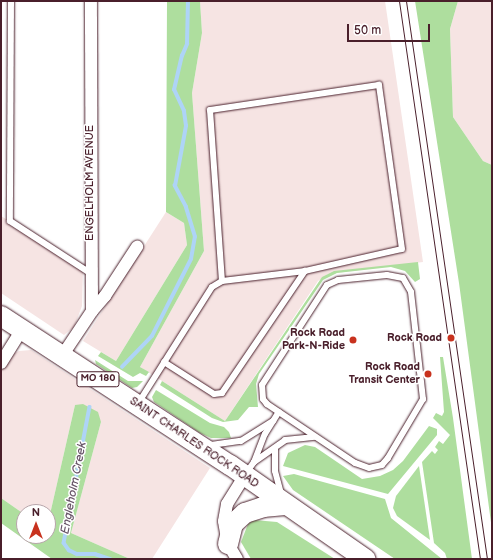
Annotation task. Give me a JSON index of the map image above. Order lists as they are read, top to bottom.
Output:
{
  "streets": {
    "main road": ["MO 180", "SAINT CHARLES ROCK ROAD"],
    "street": ["ENGELHOLM AVENUE"]
  },
  "water": ["Engleholm Creek"],
  "places": ["Rock Road", "Rock Road Park-N-Ride", "Rock Road Transit Center"],
  "scale_bar": "50 m",
  "north": "top"
}
